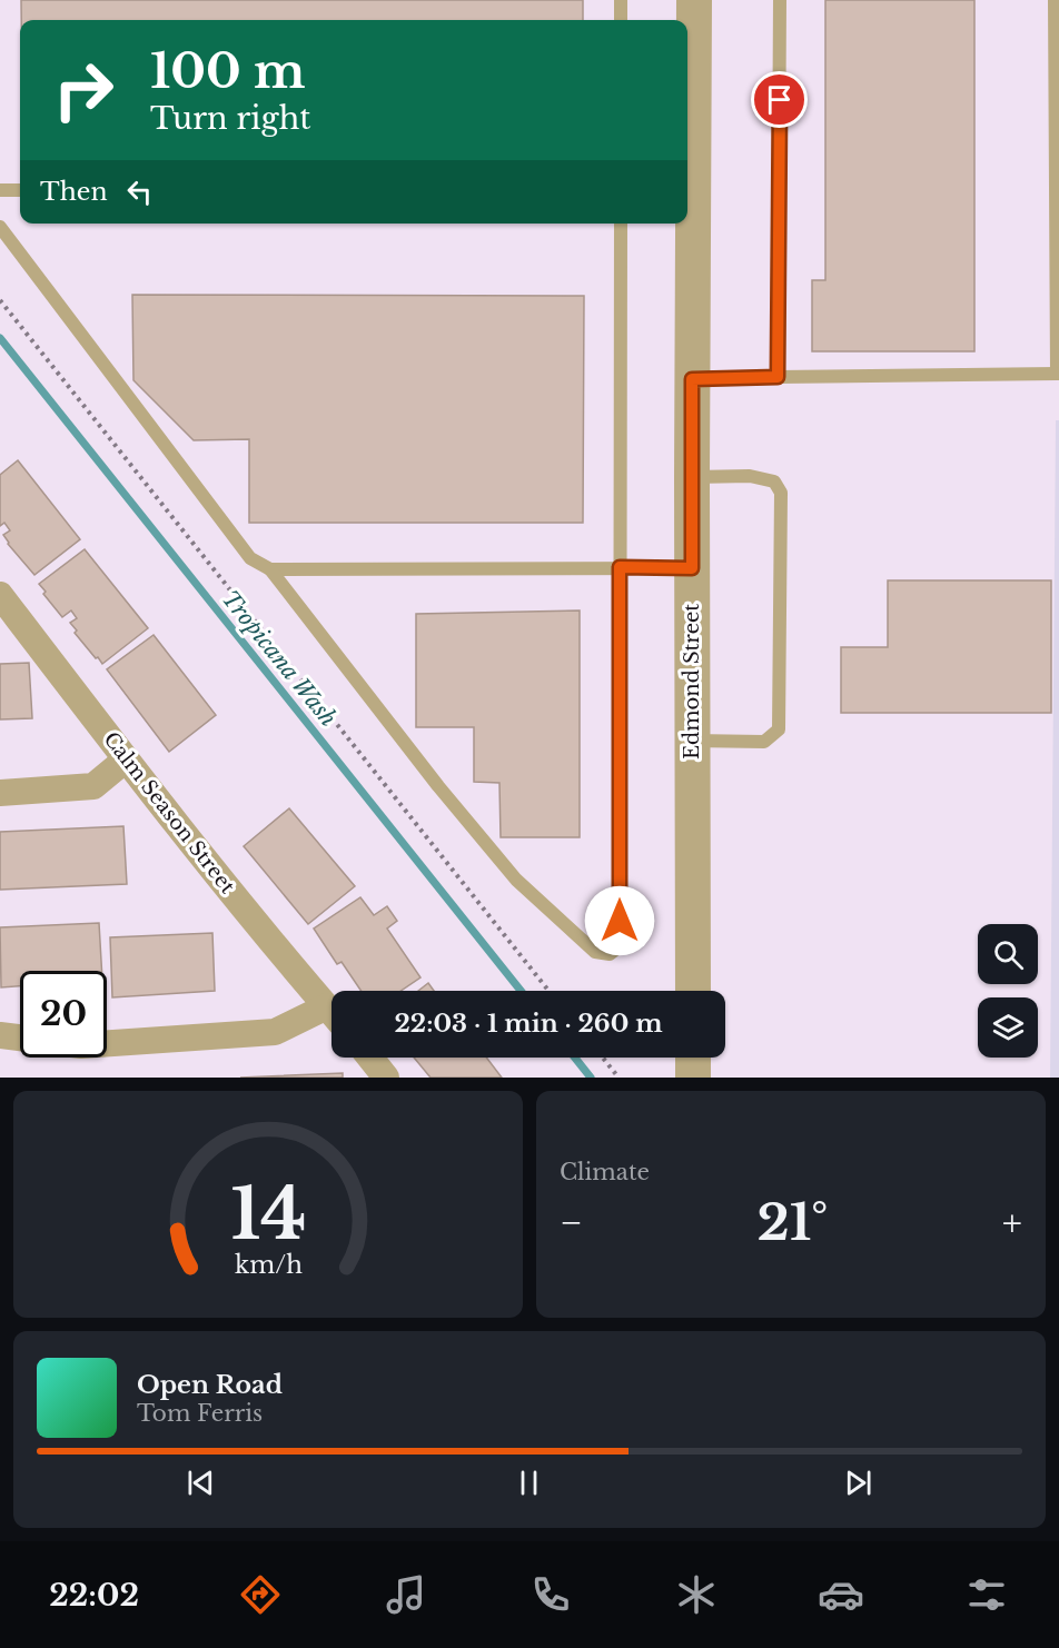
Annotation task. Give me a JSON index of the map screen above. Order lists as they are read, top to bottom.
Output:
{
  "streets": {
    "street": ["Edmond Street", "Calm Season Street"]
  },
  "water": ["Tropicana Wash"],
  "page": {
    "turn": ["100 m", "Turn right"],
    "then": "Then",
    "limit": "20",
    "trip": "22:03 · 1 min · 260 m",
    "tile": "Climate",
    "heat": ["−", "21°", "+"],
    "song": ["Open Road", "Tom Ferris"],
    "tabs": "22:02",
    "gauge": ["14", "km/h"]
  }
}
